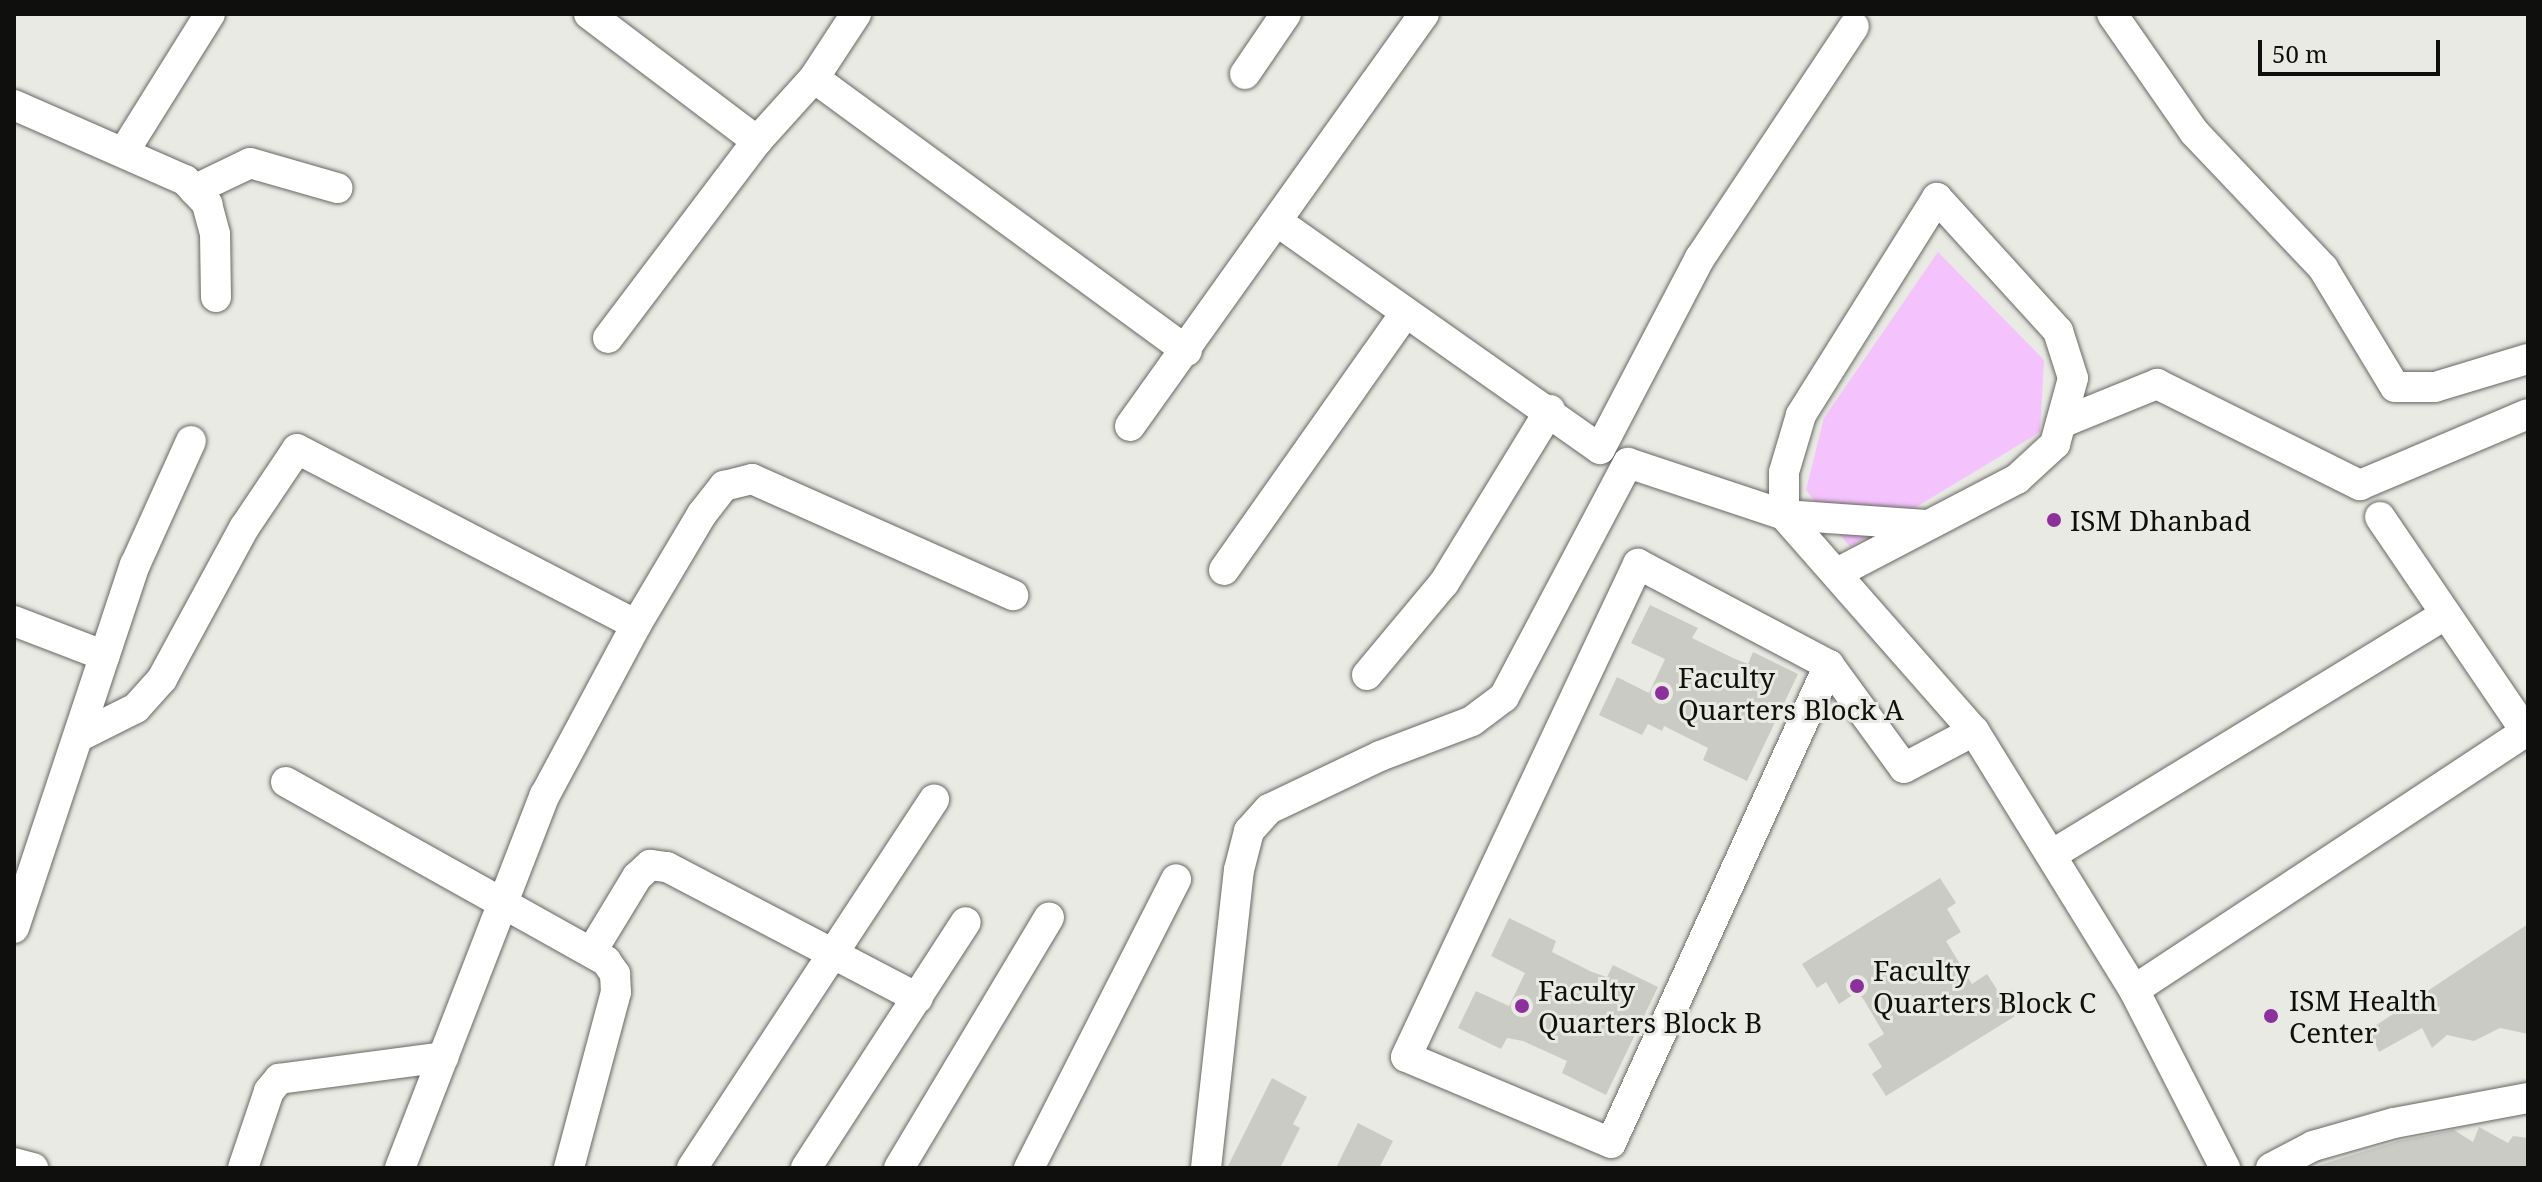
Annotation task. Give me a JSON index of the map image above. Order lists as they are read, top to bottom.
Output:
{
  "places": [
    "ISM Dhanbad",
    "Faculty Quarters Block A",
    "Faculty Quarters Block C",
    "Faculty Quarters Block B",
    "ISM Health Center"
  ],
  "scale_bar": "50 m"
}
